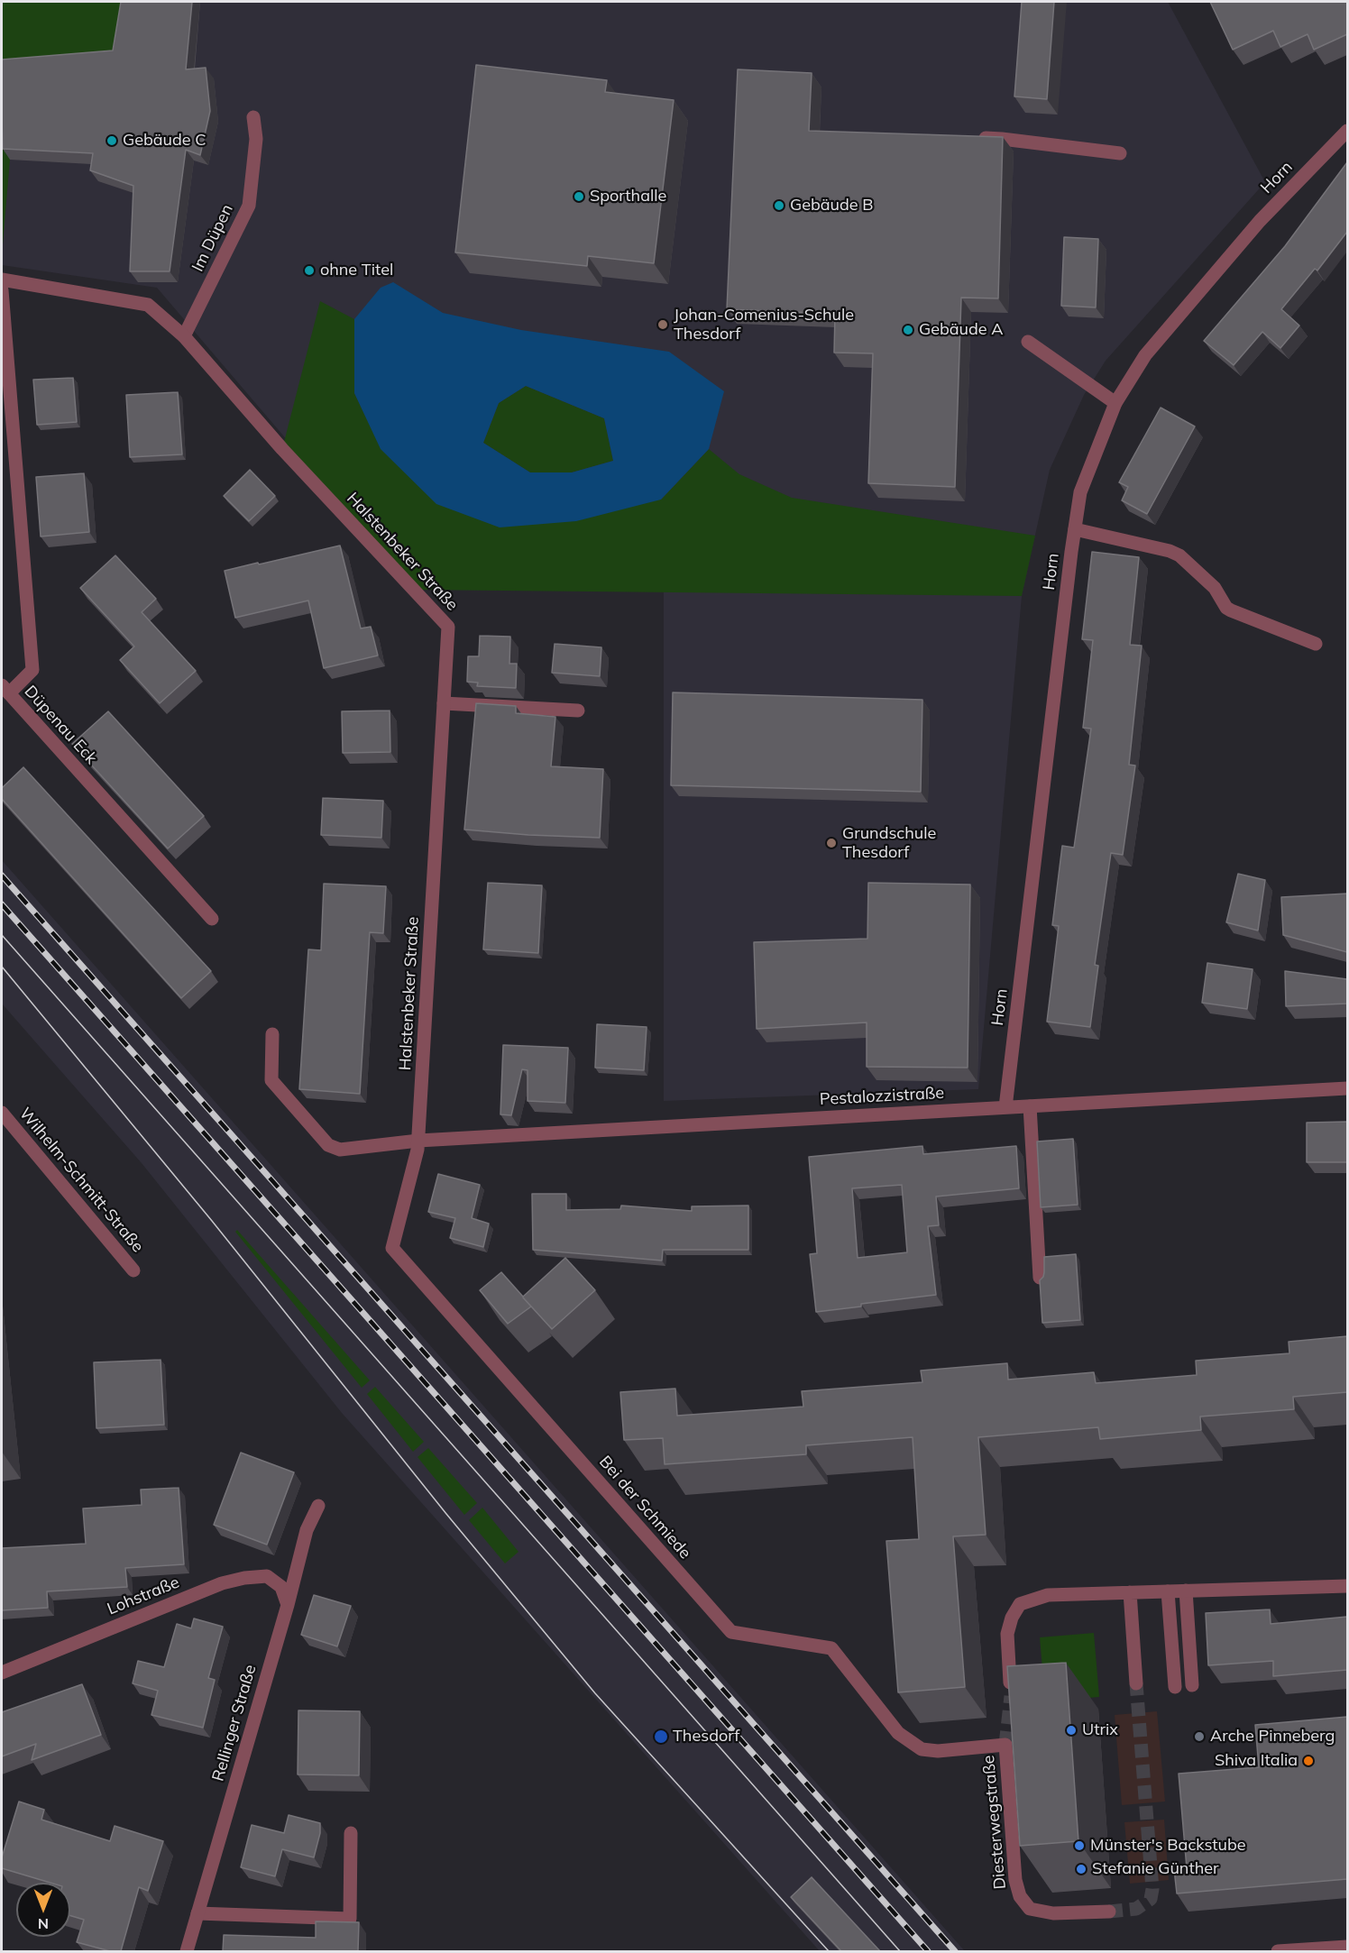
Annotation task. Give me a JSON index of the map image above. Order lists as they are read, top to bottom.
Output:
{
  "streets": {
    "street": [
      "Horn",
      "Im Düpen",
      "Halstenbeker Straße",
      "Düpenau Eck",
      "Pestalozzistraße",
      "Wilhelm-Schmitt-Straße",
      "Bei der Schmiede",
      "Lohstraße",
      "Rellinger Straße",
      "Diesterwegstraße"
    ]
  },
  "crossings": [
    ["Horn", "Pestalozzistraße"],
    ["Im Düpen", "Halstenbeker Straße"],
    ["Halstenbeker Straße", "Pestalozzistraße"],
    ["Halstenbeker Straße", "Bei der Schmiede"],
    ["Pestalozzistraße", "Bei der Schmiede"],
    ["Bei der Schmiede", "Diesterwegstraße"],
    ["Lohstraße", "Rellinger Straße"]
  ],
  "places": [
    "Gebäude C",
    "Sporthalle",
    "Gebäude B",
    "ohne Titel",
    "Johan-Comenius-Schule Thesdorf",
    "Gebäude A",
    "Grundschule Thesdorf",
    "Utrix",
    "Thesdorf",
    "Arche Pinneberg",
    "Shiva Italia",
    "Münster's Backstube",
    "Stefanie Günther"
  ],
  "north": "bottom"
}
